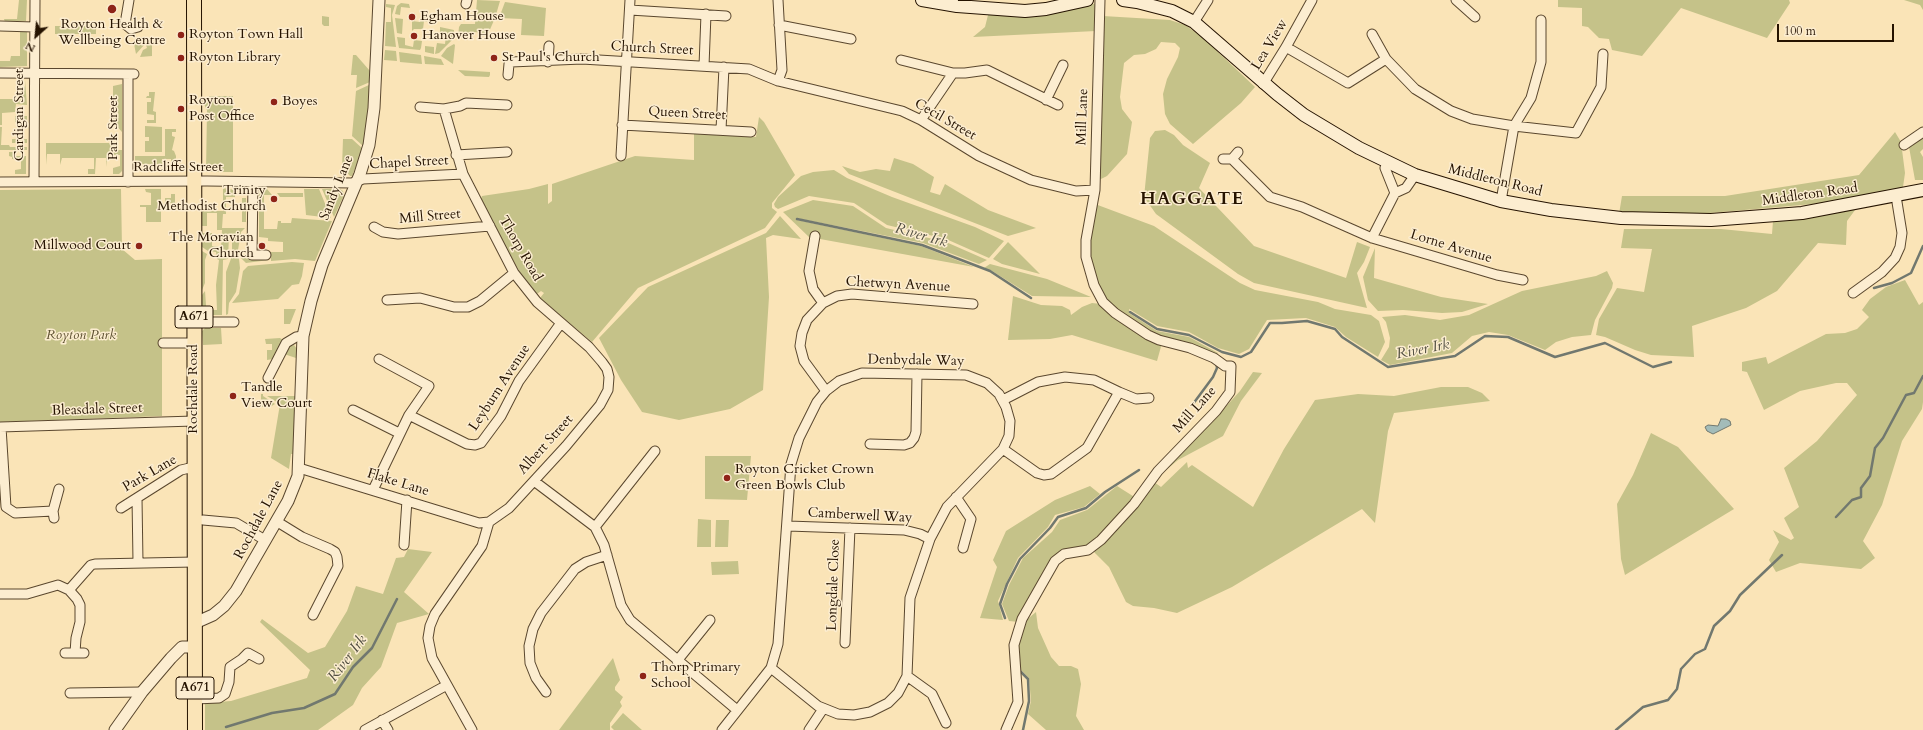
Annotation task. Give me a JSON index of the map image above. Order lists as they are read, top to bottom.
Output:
{
  "streets": {
    "main road": ["Middleton Road", "A671", "Rochdale Road"],
    "street": [
      "Lea View",
      "Church Street",
      "Queen Street",
      "Cardigan Street",
      "Mill Lane",
      "Cecil Street",
      "Park Street",
      "Chapel Street",
      "Radcliffe Street",
      "Sandy Lane",
      "Mill Street",
      "Lorne Avenue",
      "Thorp Road",
      "Chetwyn Avenue",
      "Denbydale Way",
      "Leyburn Avenue",
      "Bleasdale Street",
      "Albert Street",
      "Park Lane",
      "Flake Lane",
      "Camberwell Way",
      "Rochdale Lane",
      "Longdale Close"
    ]
  },
  "crossings": [
    ["Lea View", "Middleton Road"],
    ["Church Street", "Cecil Street"],
    ["Cardigan Street", "Park Street"],
    ["Cardigan Street", "Radcliffe Street"],
    ["Mill Lane", "Cecil Street"],
    ["Park Street", "Radcliffe Street"],
    ["Chapel Street", "Radcliffe Street"],
    ["Chapel Street", "Sandy Lane"],
    ["Chapel Street", "Thorp Road"],
    ["Radcliffe Street", "Sandy Lane"],
    ["Radcliffe Street", "Rochdale Road"],
    ["Sandy Lane", "Rochdale Lane"],
    ["Mill Street", "Thorp Road"],
    ["Thorp Road", "Leyburn Avenue"],
    ["Thorp Road", "Albert Street"],
    ["Chetwyn Avenue", "Denbydale Way"],
    ["Denbydale Way", "Camberwell Way"],
    ["Rochdale Road", "Bleasdale Street"],
    ["Rochdale Road", "Park Lane"],
    ["Rochdale Road", "Rochdale Lane"],
    ["Albert Street", "Flake Lane"],
    ["Flake Lane", "Rochdale Lane"],
    ["Camberwell Way", "Longdale Close"]
  ],
  "districts": ["HAGGATE"],
  "water": ["River Irk"],
  "parks": ["Royton Park"],
  "places": [
    "Royton Health & Wellbeing Centre",
    "Egham House",
    "Royton Town Hall",
    "Hanover House",
    "Royton Library",
    "St Paul's Church",
    "Boyes",
    "Royton Post Office",
    "Trinity Methodist Church",
    "Millwood Court",
    "The Moravian Church",
    "Tandle View Court",
    "Royton Cricket Crown Green Bowls Club",
    "Thorp Primary School"
  ],
  "scale_bar": "100 m",
  "north": "bottom left"
}
